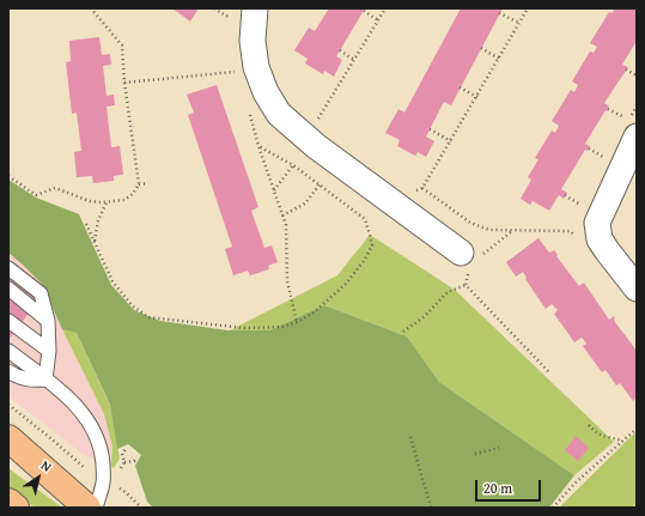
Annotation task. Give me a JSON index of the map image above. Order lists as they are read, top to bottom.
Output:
{
  "scale_bar": "20 m",
  "north": "top right"
}
